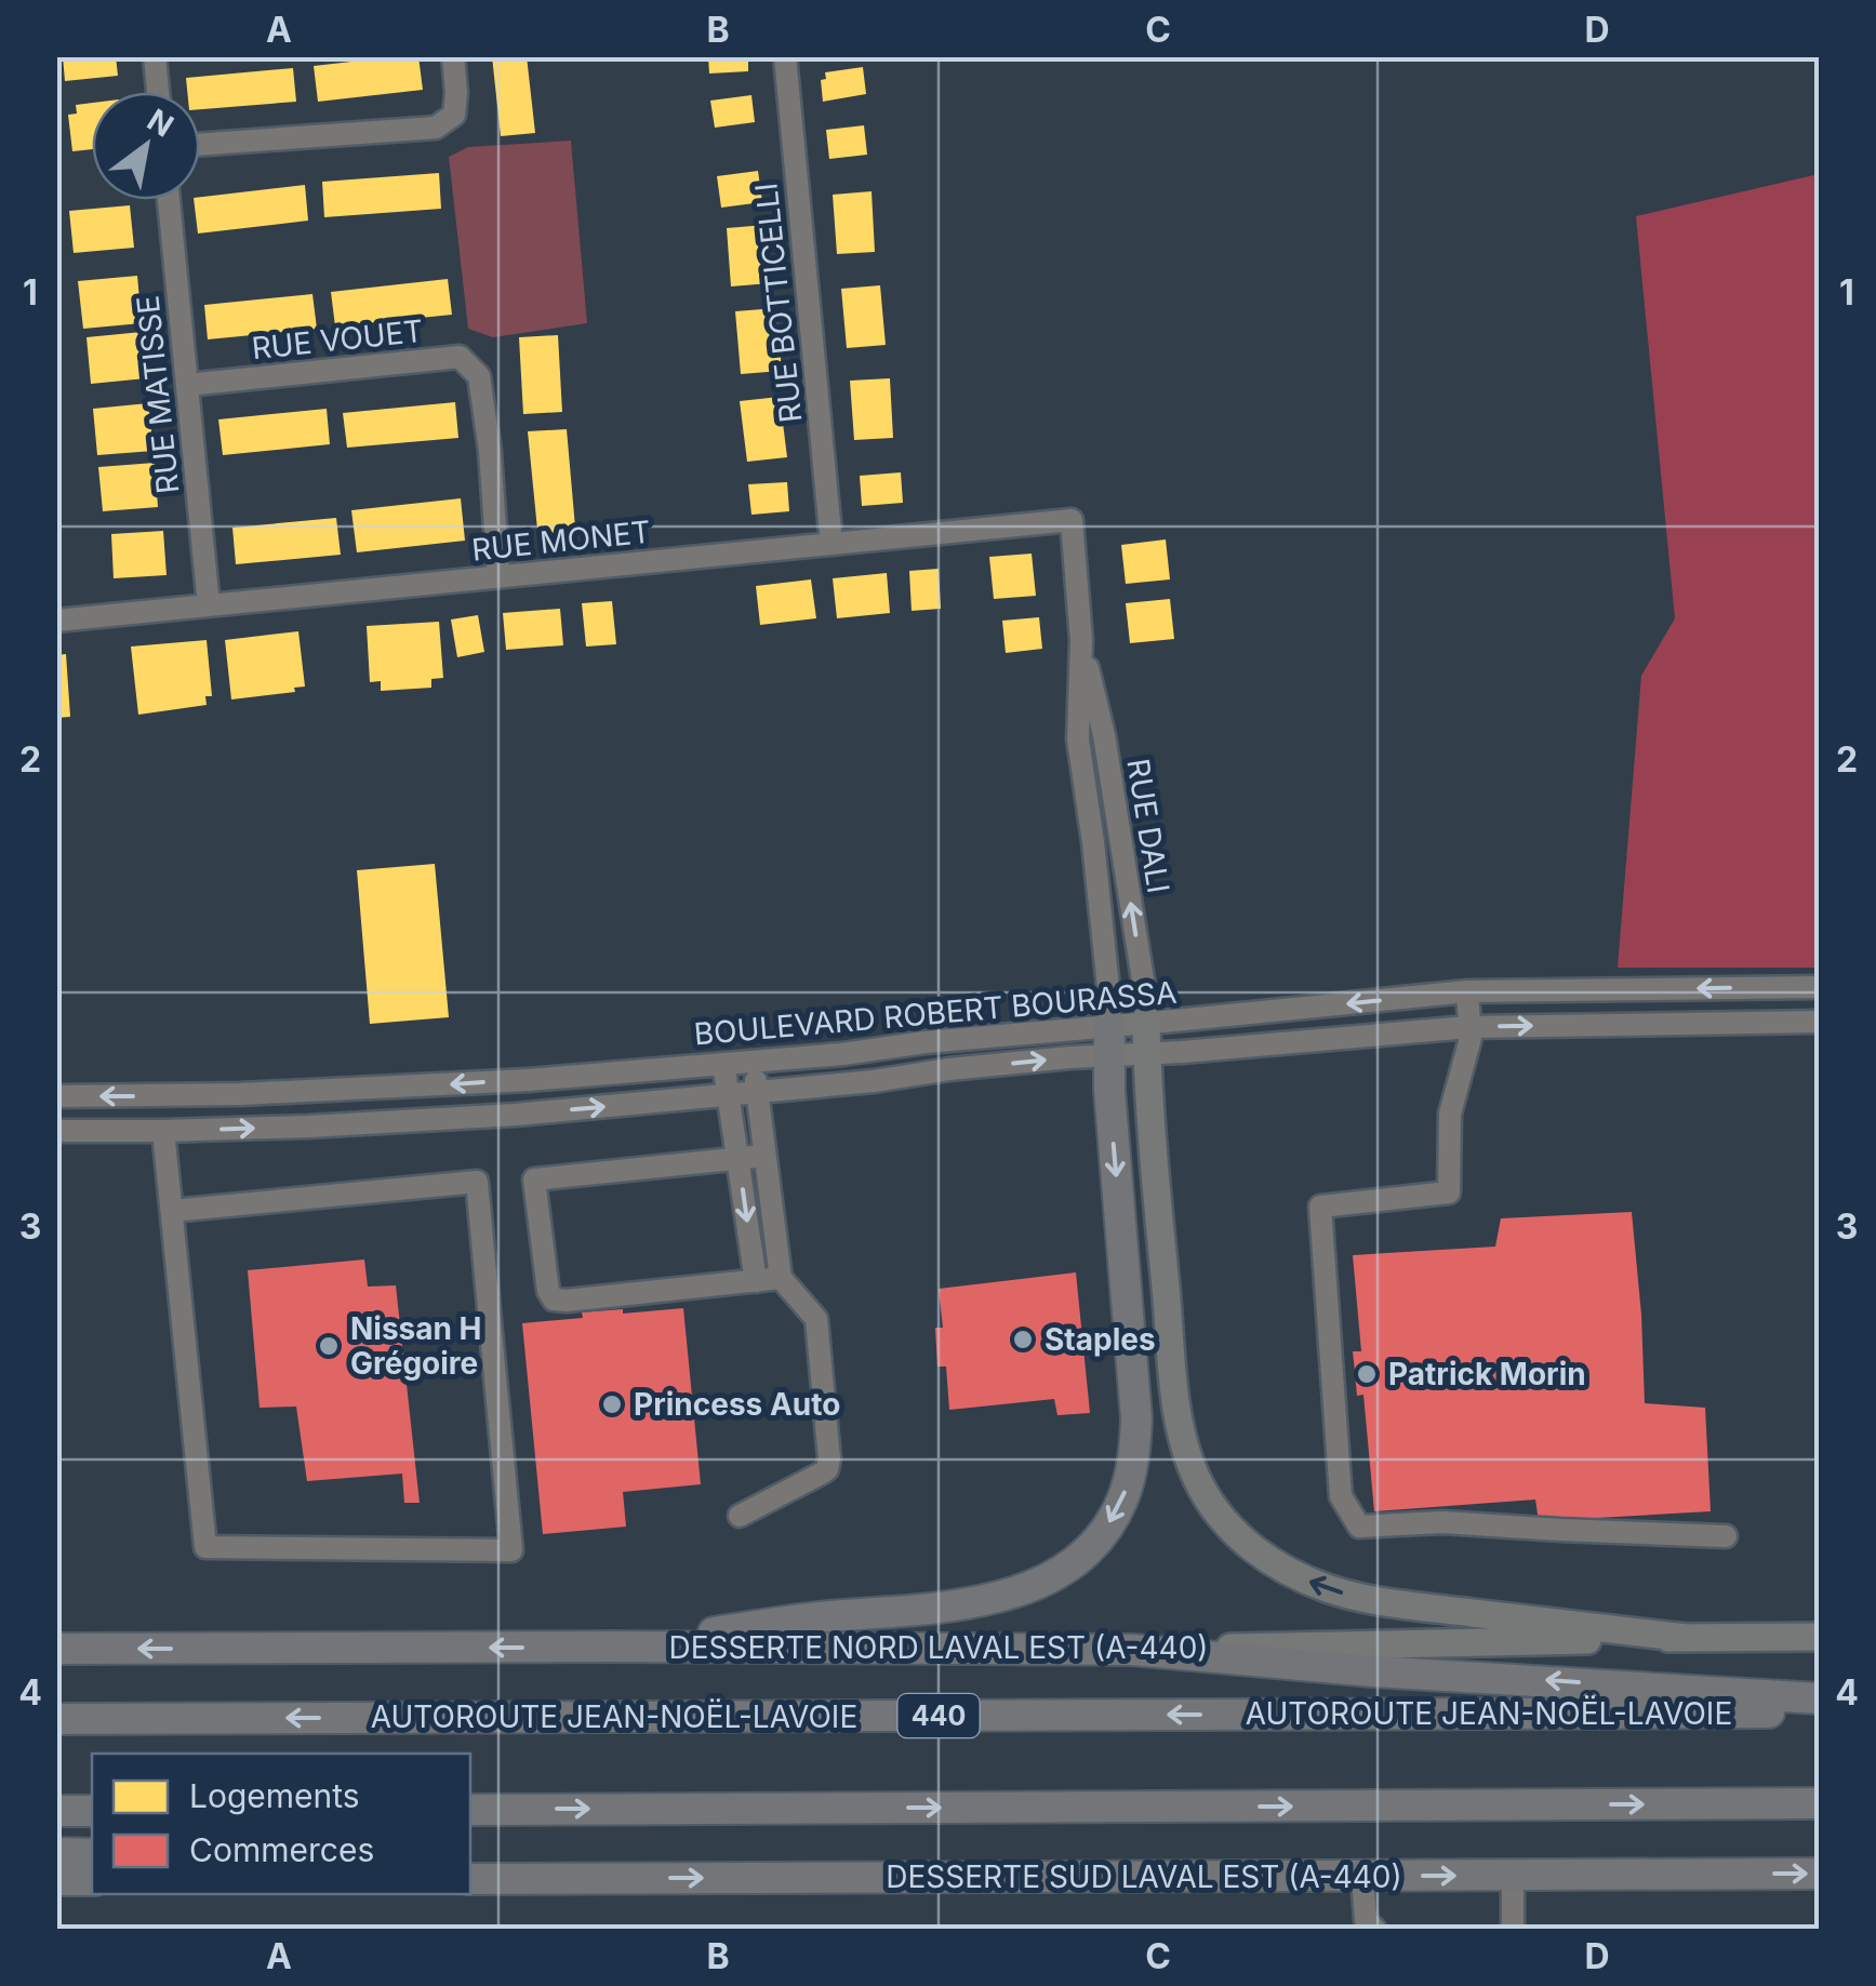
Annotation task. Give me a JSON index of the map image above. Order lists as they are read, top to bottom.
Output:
{
  "streets": {
    "highway": [
      "DESSERTE NORD LAVAL EST (A-440)",
      "AUTOROUTE JEAN-NOËL-LAVOIE",
      "440",
      "DESSERTE SUD LAVAL EST (A-440)"
    ],
    "street": [
      "RUE BOTTICELLI",
      "RUE VOUET",
      "RUE MATISSE",
      "RUE MONET",
      "RUE DALI",
      "BOULEVARD ROBERT BOURASSA"
    ]
  },
  "crossings": [
    ["RUE BOTTICELLI", "RUE MONET"],
    ["RUE VOUET", "RUE MATISSE"],
    ["RUE VOUET", "RUE MONET"],
    ["RUE MATISSE", "RUE MONET"],
    ["RUE MONET", "RUE DALI"],
    ["RUE DALI", "BOULEVARD ROBERT BOURASSA"]
  ],
  "places": [
    "Staples",
    "Nissan H Grégoire",
    "Patrick Morin",
    "Princess Auto"
  ],
  "legend": ["Logements", "Commerces"],
  "north": "top right",
  "grid": {
    "columns": [
      "A",
      "B",
      "C",
      "D"
    ],
    "rows": [
      "1",
      "2",
      "3",
      "4"
    ]
  }
}
